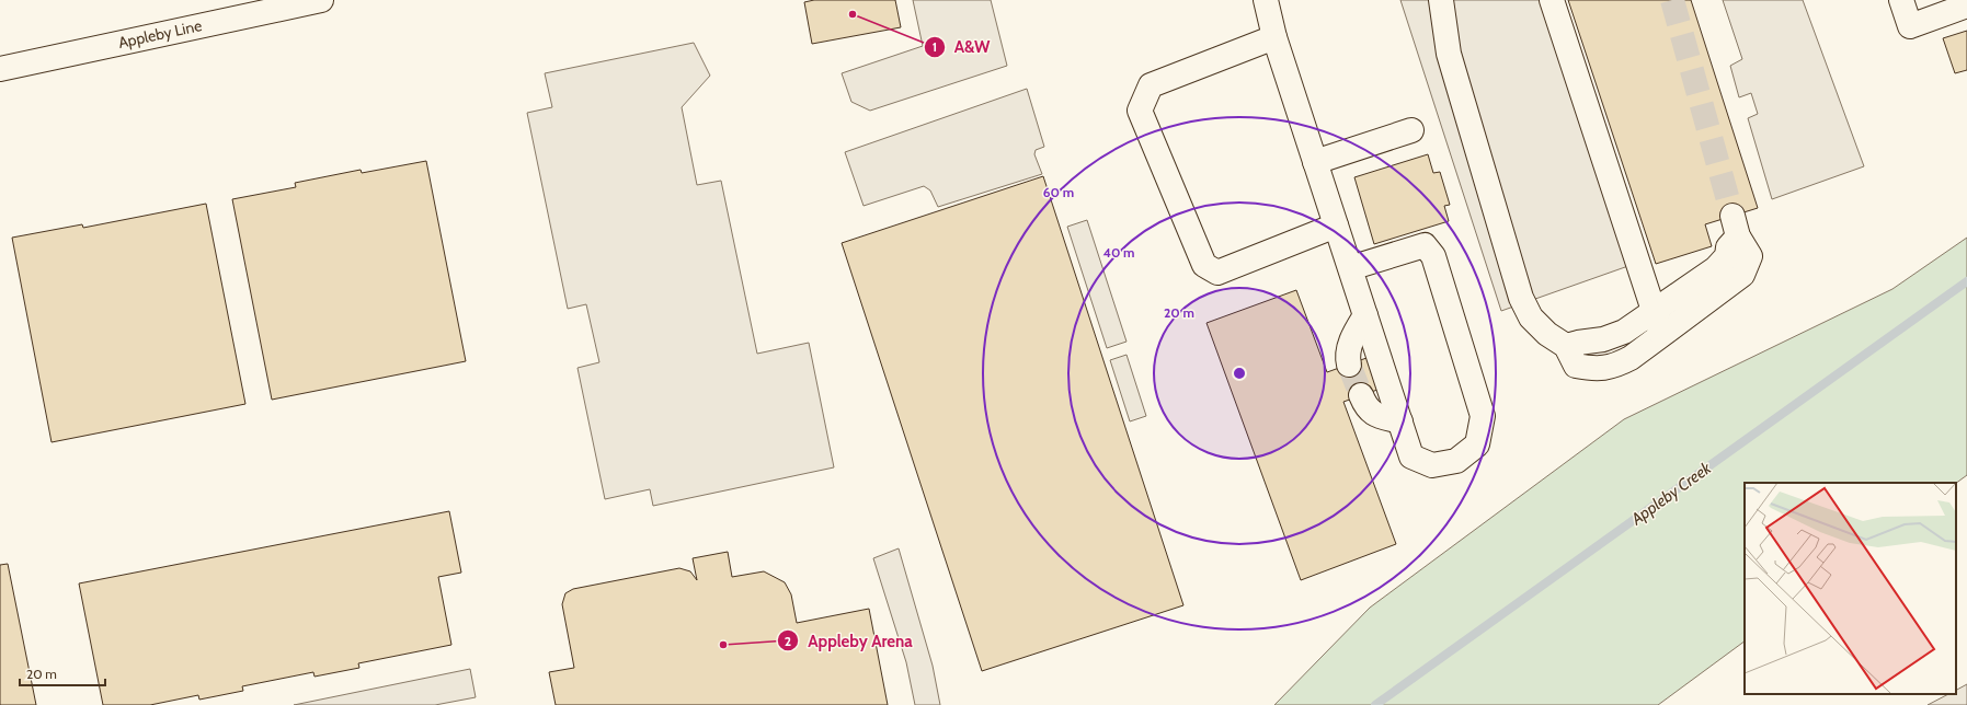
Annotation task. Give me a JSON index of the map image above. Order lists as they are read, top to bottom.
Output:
{
  "streets": {
    "main road": ["Appleby Line"]
  },
  "water": ["Appleby Creek"],
  "places": ["A&W", "Appleby Arena"],
  "scale_bar": "20 m",
  "rings": ["60 m", "40 m", "20 m"]
}
